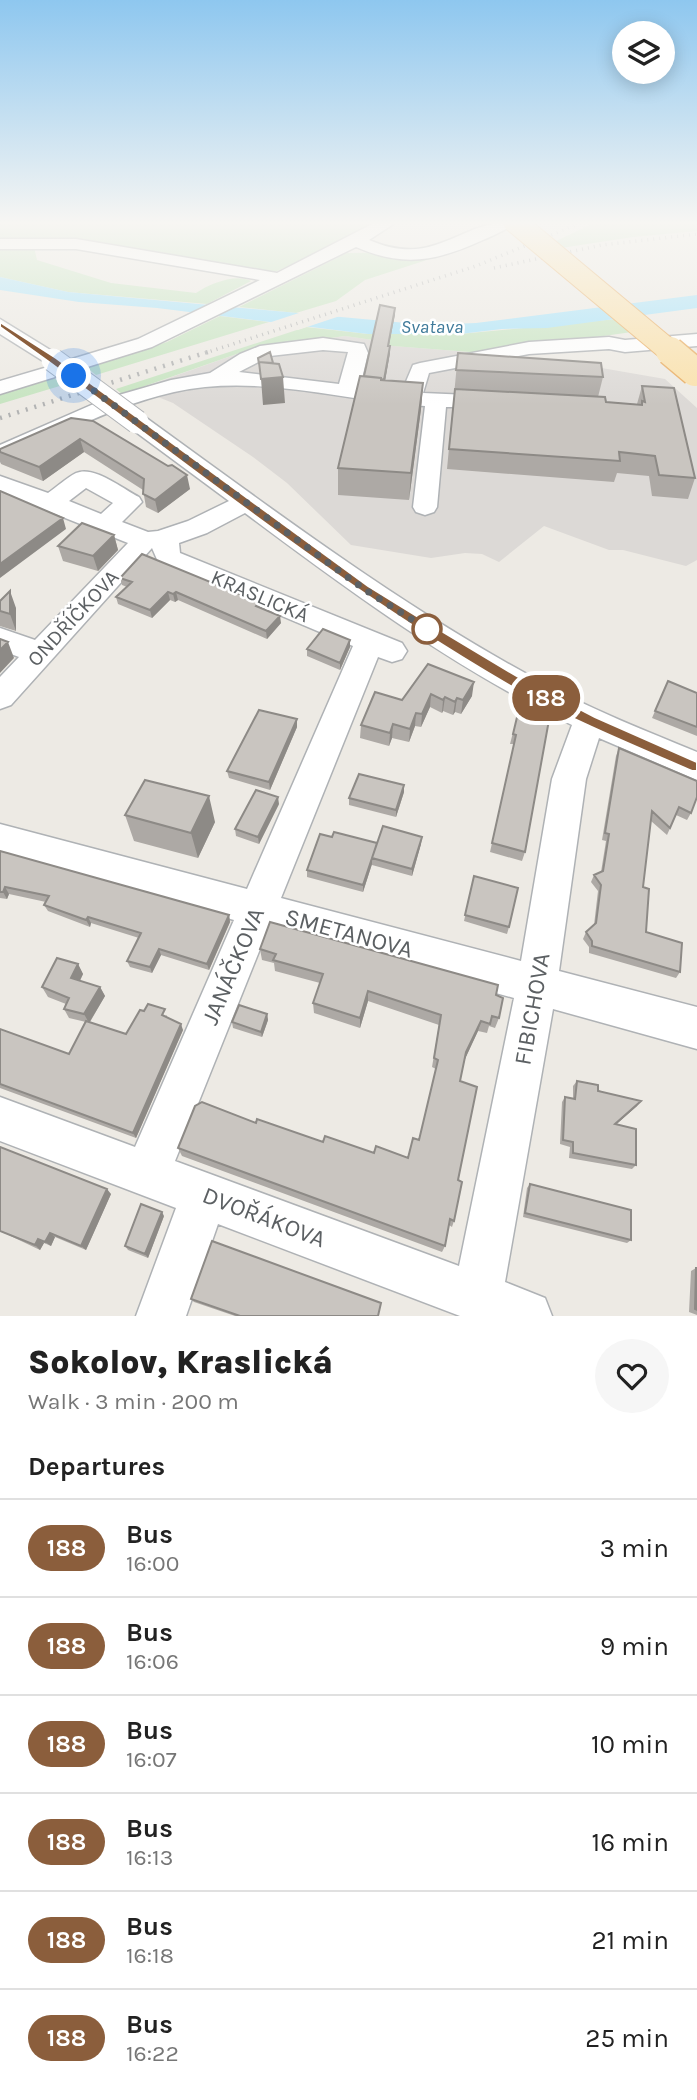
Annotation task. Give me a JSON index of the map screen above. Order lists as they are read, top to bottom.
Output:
{
  "streets": {
    "street": [
      "KRASLICKÁ",
      "ONDŘÍČKOVA",
      "SMETANOVA",
      "JANÁČKOVA",
      "FIBICHOVA",
      "DVOŘÁKOVA"
    ]
  },
  "crossings": [
    ["KRASLICKÁ", "ONDŘÍČKOVA"],
    ["KRASLICKÁ", "JANÁČKOVA"],
    ["SMETANOVA", "JANÁČKOVA"],
    ["SMETANOVA", "FIBICHOVA"],
    ["JANÁČKOVA", "DVOŘÁKOVA"],
    ["FIBICHOVA", "DVOŘÁKOVA"]
  ],
  "water": ["Svatava"],
  "lines": ["bus line 188"],
  "page": {
    "on_map": "188",
    "heading": [
      ["Sokolov, Kraslická", "Walk · 3 min · 200 m"],
      "Departures"
    ],
    "list": [
      {
        "mark": "188",
        "name": "Bus",
        "note": "16:00",
        "value": "3 min"
      },
      {
        "mark": "188",
        "name": "Bus",
        "note": "16:06",
        "value": "9 min"
      },
      {
        "mark": "188",
        "name": "Bus",
        "note": "16:07",
        "value": "10 min"
      },
      {
        "mark": "188",
        "name": "Bus",
        "note": "16:13",
        "value": "16 min"
      },
      {
        "mark": "188",
        "name": "Bus",
        "note": "16:18",
        "value": "21 min"
      },
      {
        "mark": "188",
        "name": "Bus",
        "note": "16:22",
        "value": "25 min"
      }
    ]
  }
}
